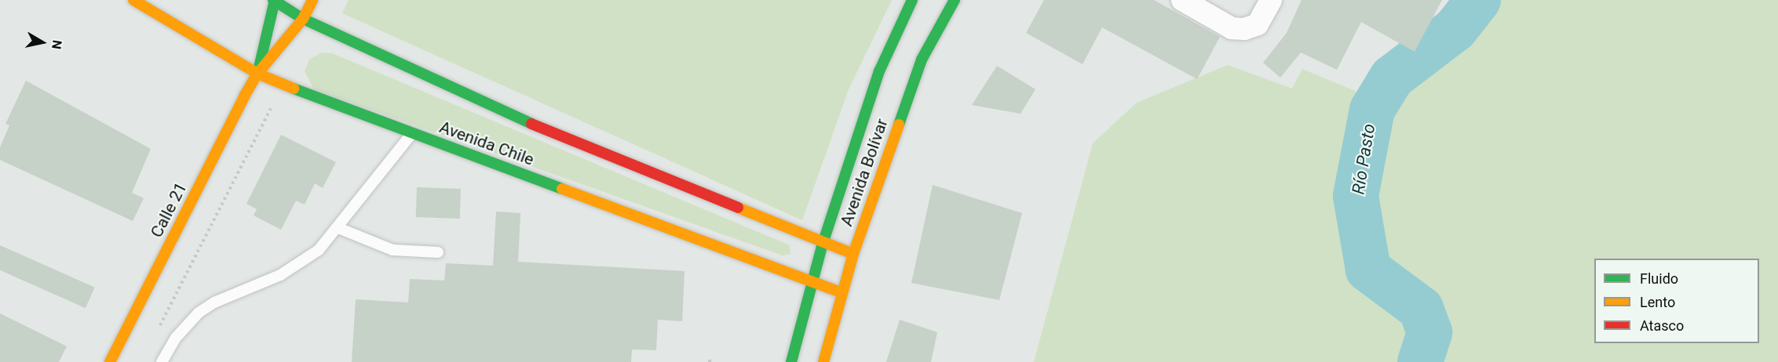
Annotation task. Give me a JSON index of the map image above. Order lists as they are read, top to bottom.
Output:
{
  "streets": {
    "main road": ["Avenida Chile", "Avenida Bolívar", "Calle 21"]
  },
  "crossings": [
    ["Avenida Chile", "Avenida Bolívar"],
    ["Avenida Chile", "Calle 21"]
  ],
  "water": ["Río Pasto"],
  "legend": ["Fluido", "Lento", "Atasco"],
  "north": "right"
}
